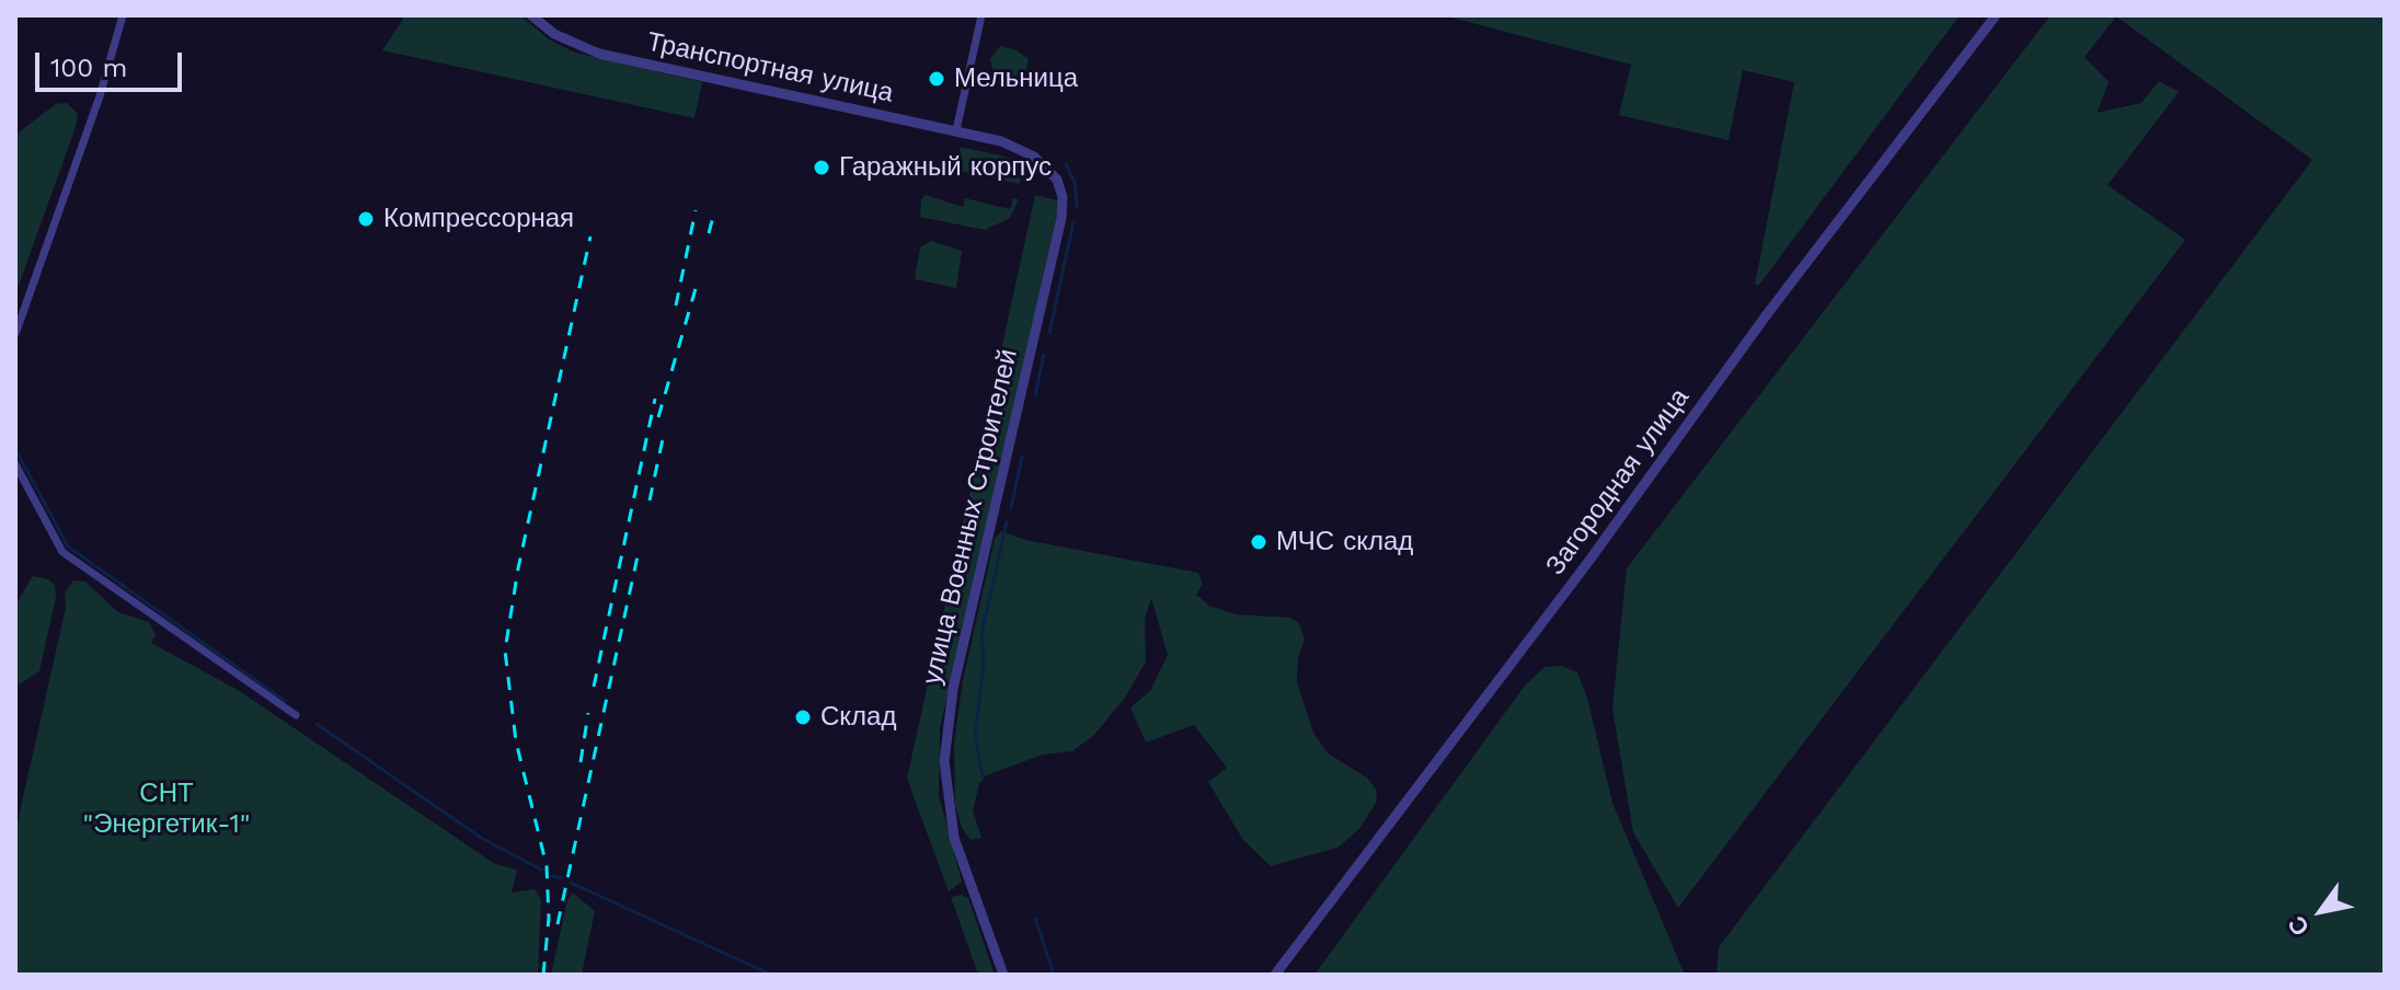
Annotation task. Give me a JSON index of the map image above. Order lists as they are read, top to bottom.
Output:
{
  "streets": {
    "street": ["Транспортная улица", "Загородная улица", "улица Военных Строителей"]
  },
  "crossings": [
    ["Транспортная улица", "улица Военных Строителей"]
  ],
  "parks": ["СНТ \"Энергетик-1\""],
  "places": [
    "Мельница",
    "Гаражный корпус",
    "Компрессорная",
    "МЧС склад",
    "Склад"
  ],
  "scale_bar": "100 m",
  "north": "bottom left"
}
